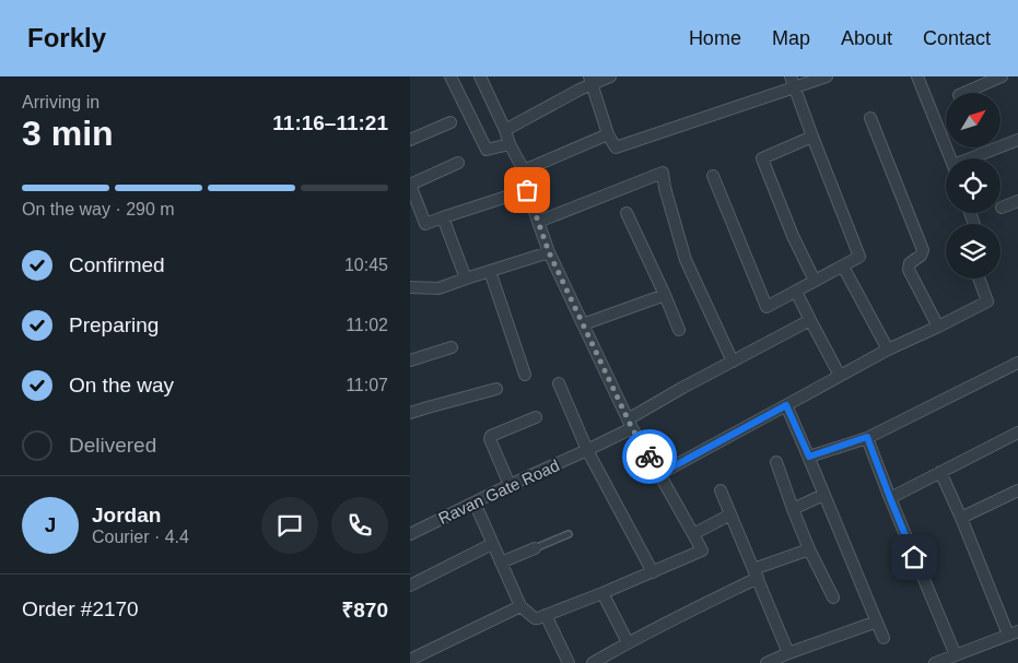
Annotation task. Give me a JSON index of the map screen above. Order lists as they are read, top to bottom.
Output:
{
  "streets": {
    "street": ["Ravan Gate Road"]
  },
  "north": "top right",
  "page": {
    "header": "Forkly",
    "nav": [
      "Home",
      "Map",
      "About",
      "Contact"
    ],
    "heading": ["3 min", "Arriving in", "11:16–11:21"],
    "panel": [
      "Jordan",
      "Courier · 4.4",
      "Order #2170",
      "₹870"
    ],
    "bar": "On the way · 290 m",
    "list": [
      ["Confirmed", "10:45"],
      ["Preparing", "11:02"],
      ["On the way", "11:07"],
      "Delivered"
    ],
    "round": "J"
  }
}
